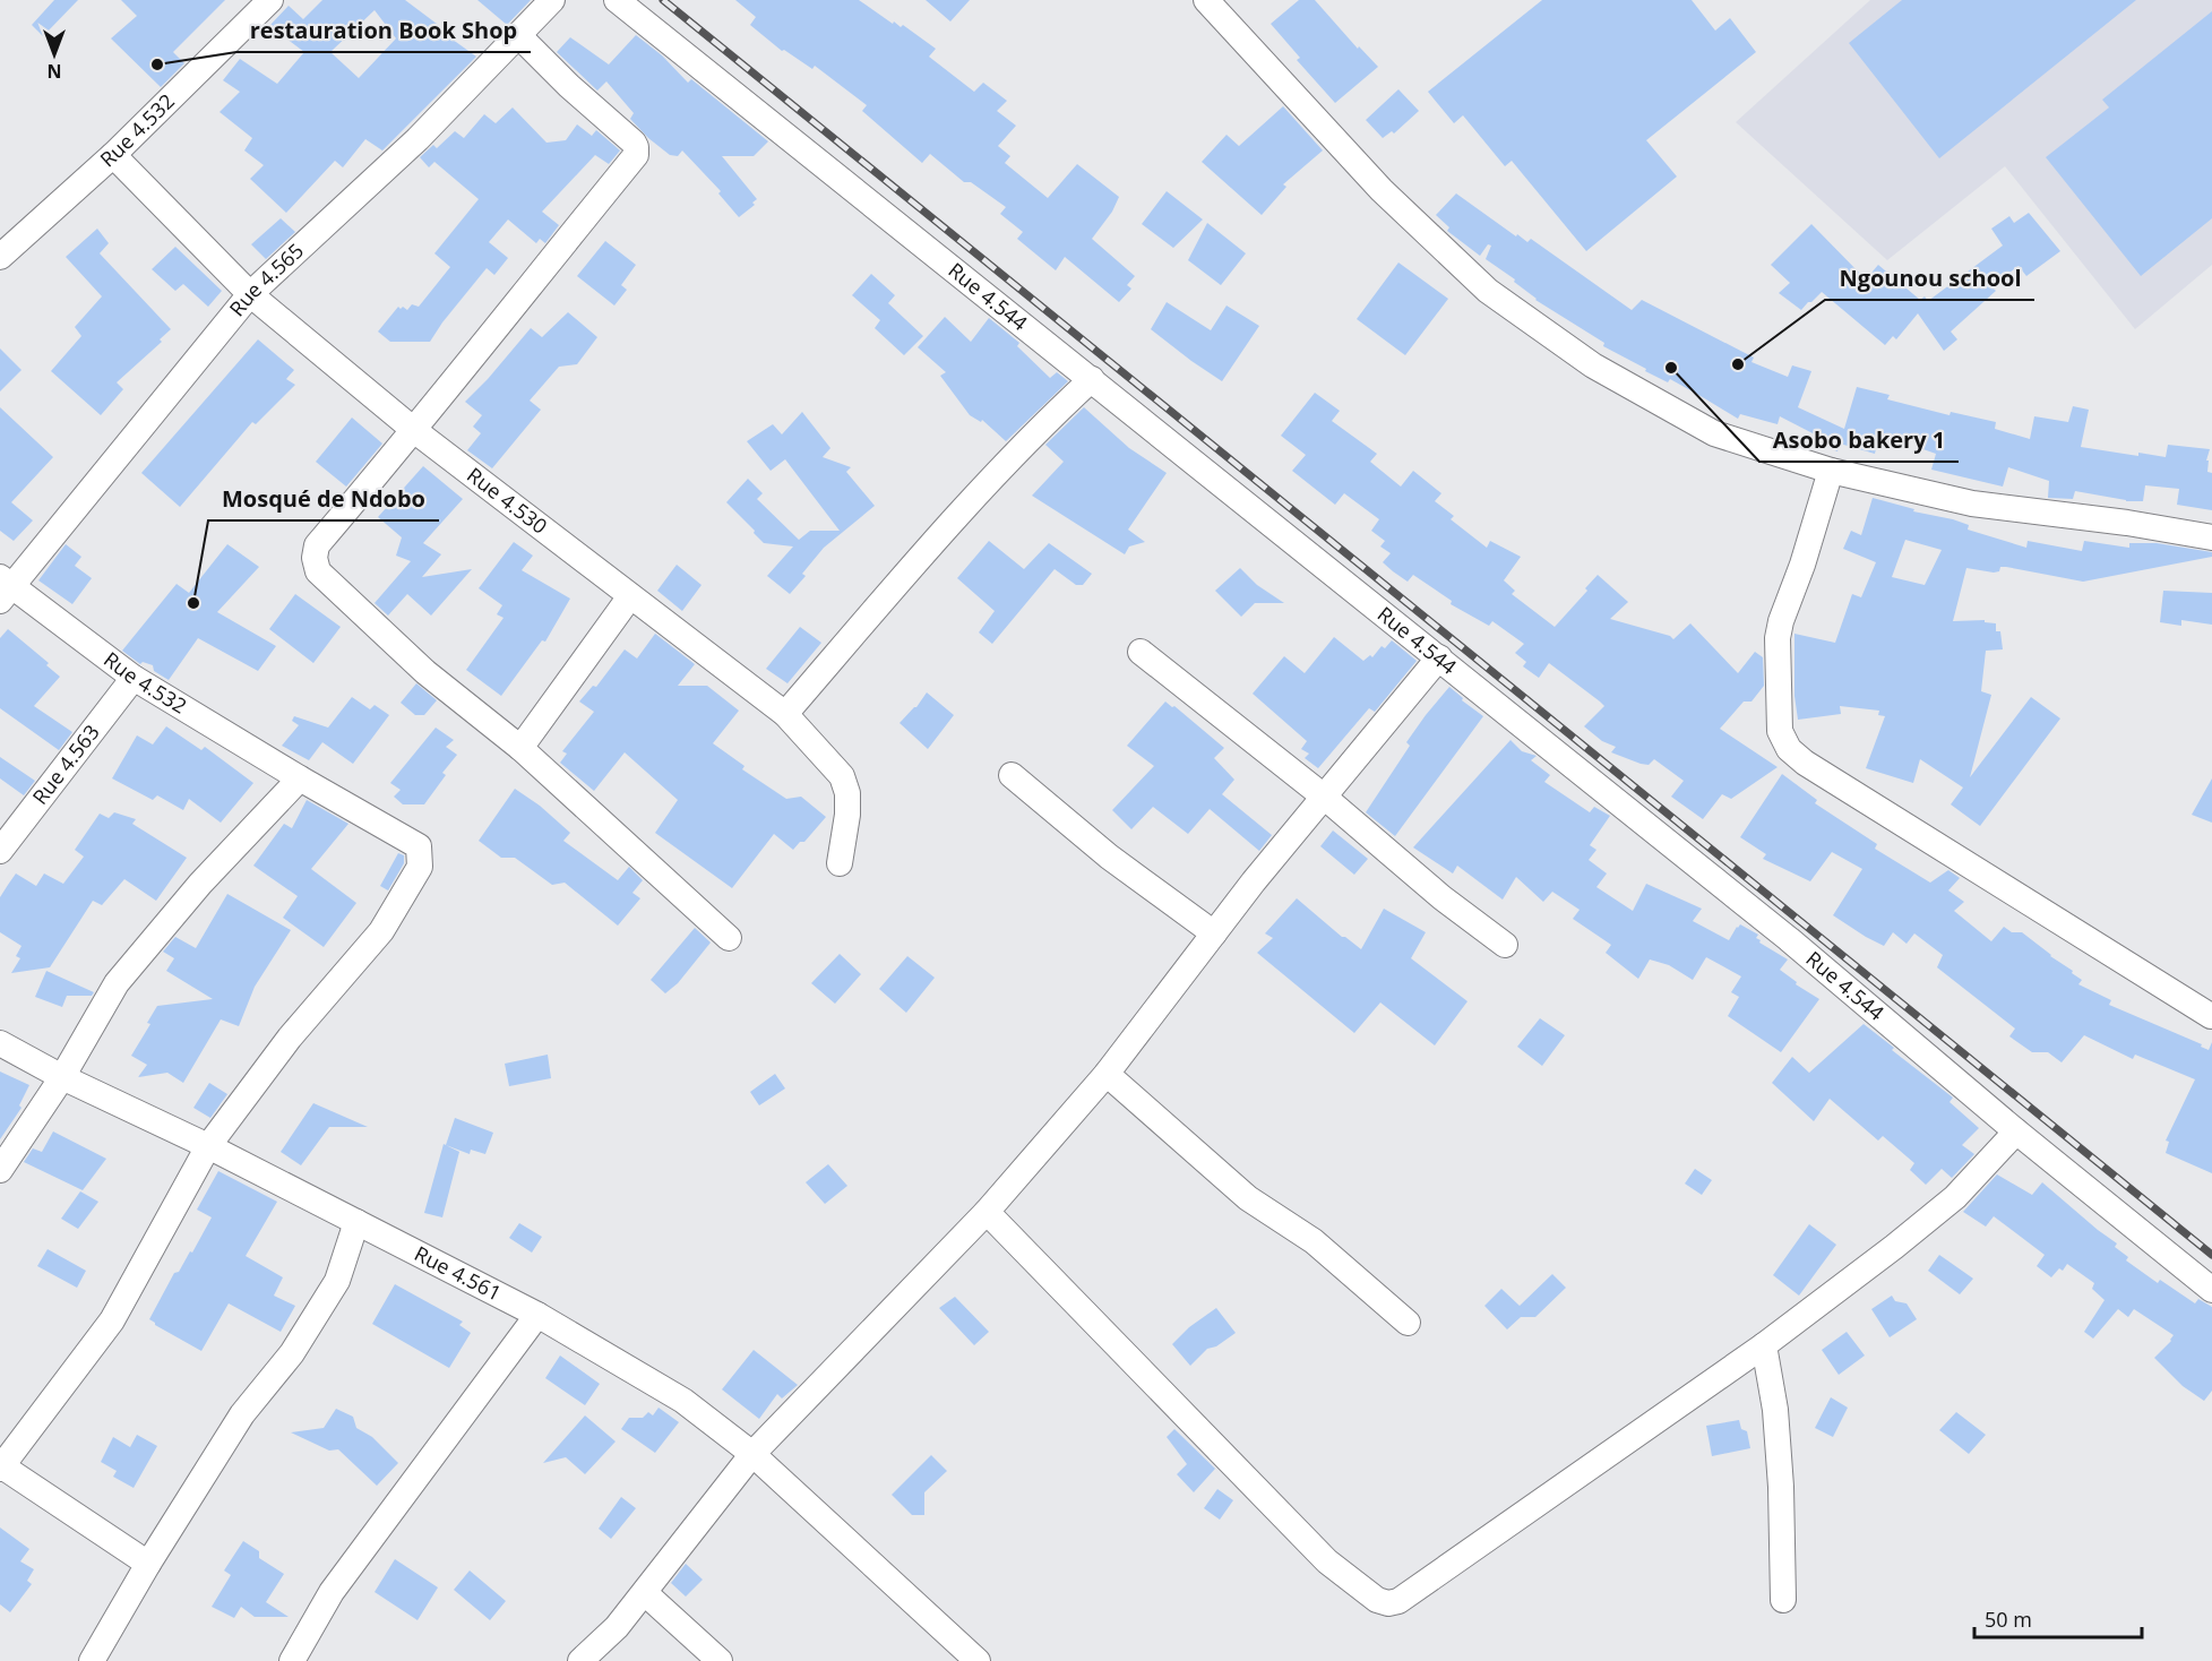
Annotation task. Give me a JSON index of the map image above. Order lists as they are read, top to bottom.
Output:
{
  "streets": {
    "street": [
      "Rue 4.532",
      "Rue 4.565",
      "Rue 4.544",
      "Rue 4.530",
      "Rue 4.563",
      "Rue 4.561"
    ]
  },
  "crossings": [
    ["Rue 4.532", "Rue 4.565"],
    ["Rue 4.532", "Rue 4.530"],
    ["Rue 4.532", "Rue 4.563"],
    ["Rue 4.532", "Rue 4.561"],
    ["Rue 4.565", "Rue 4.530"]
  ],
  "places": [
    "restauration Book Shop",
    "Ngounou school",
    "Asobo bakery 1",
    "Mosqué de Ndobo"
  ],
  "scale_bar": "50 m",
  "north": "bottom"
}
